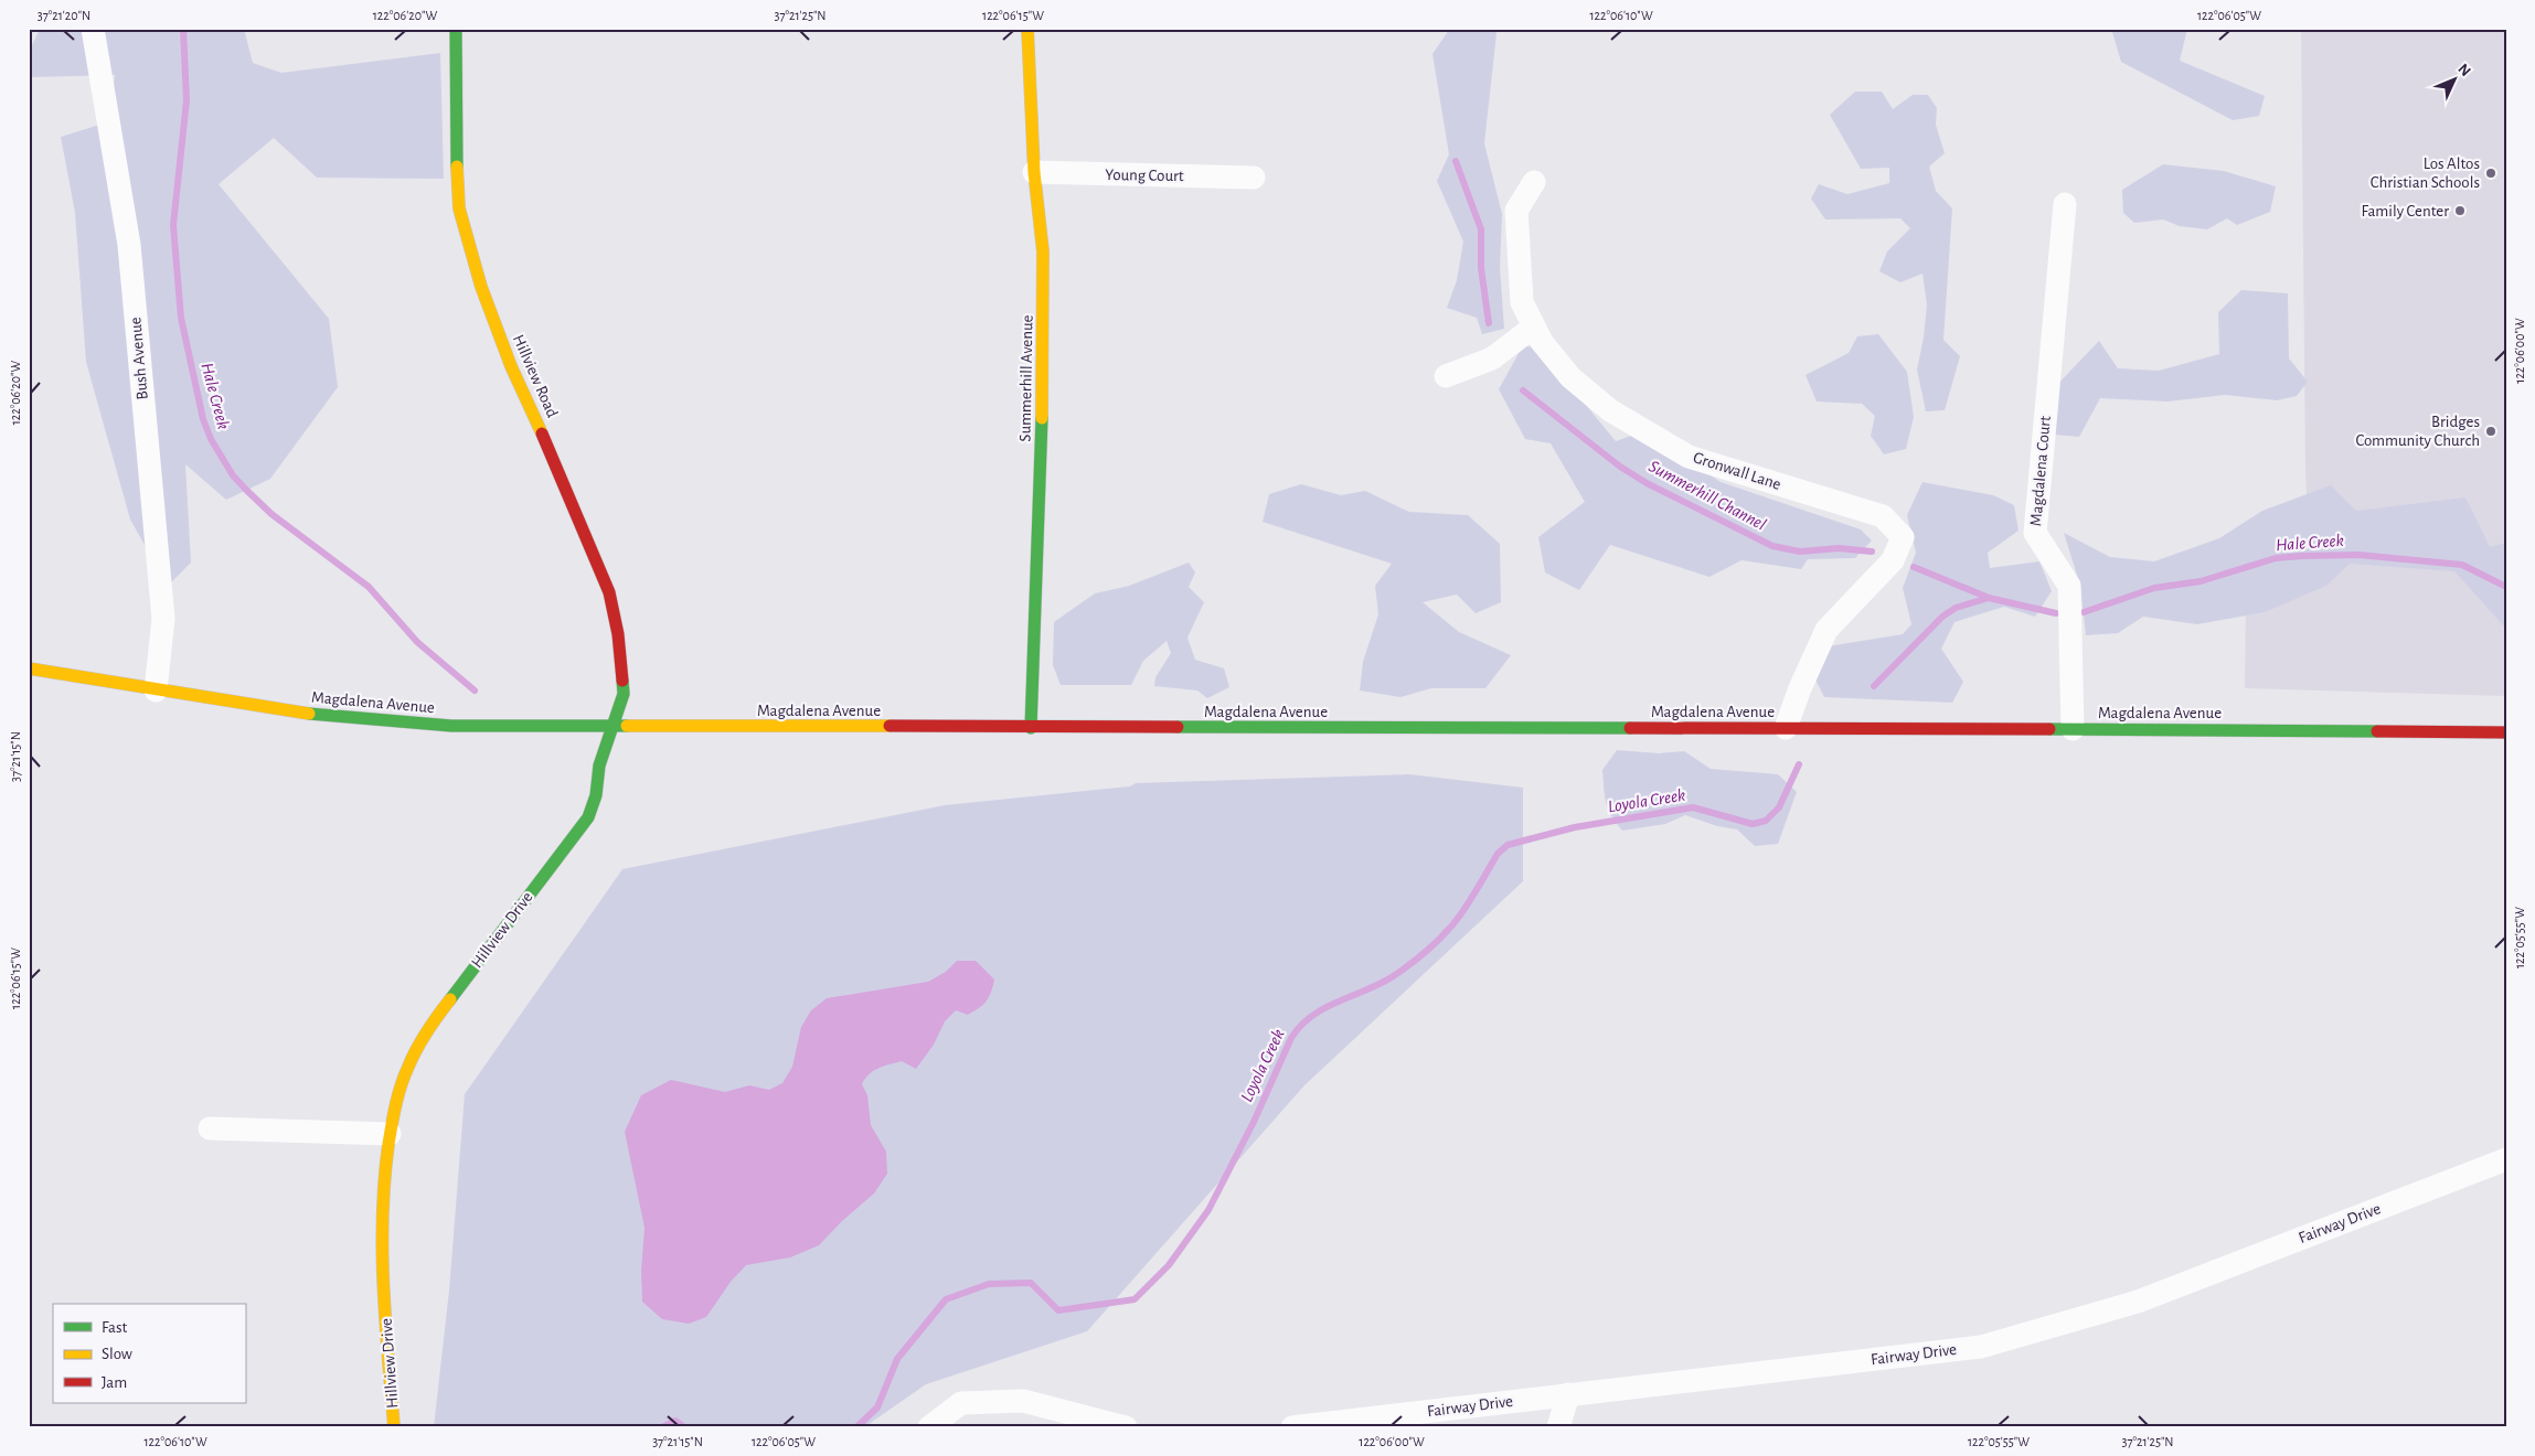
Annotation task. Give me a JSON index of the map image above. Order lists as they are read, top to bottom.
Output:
{
  "streets": {
    "main road": [
      "Hillview Road",
      "Summerhill Avenue",
      "Magdalena Avenue",
      "Hillview Drive"
    ],
    "street": [
      "Young Court",
      "Bush Avenue",
      "Gronwall Lane",
      "Magdalena Court",
      "Fairway Drive"
    ]
  },
  "crossings": [
    ["Young Court", "Summerhill Avenue"],
    ["Bush Avenue", "Magdalena Avenue"],
    ["Hillview Road", "Magdalena Avenue"],
    ["Hillview Road", "Hillview Drive"],
    ["Summerhill Avenue", "Magdalena Avenue"],
    ["Gronwall Lane", "Magdalena Avenue"],
    ["Magdalena Court", "Magdalena Avenue"],
    ["Magdalena Avenue", "Hillview Drive"]
  ],
  "water": ["Hale Creek", "Summerhill Channel", "Loyola Creek"],
  "places": ["Los Altos Christian Schools", "Family Center", "Bridges Community Church"],
  "legend": ["Fast", "Slow", "Jam"],
  "north": "top right",
  "coordinates": [
    "37°21'20\"N",
    "122°06'20\"W",
    "37°21'25\"N",
    "122°06'15\"W",
    "122°06'10\"W",
    "122°06'05\"W",
    "122°06'00\"W",
    "37°21'15\"N",
    "122°05'55\"W"
  ]
}
